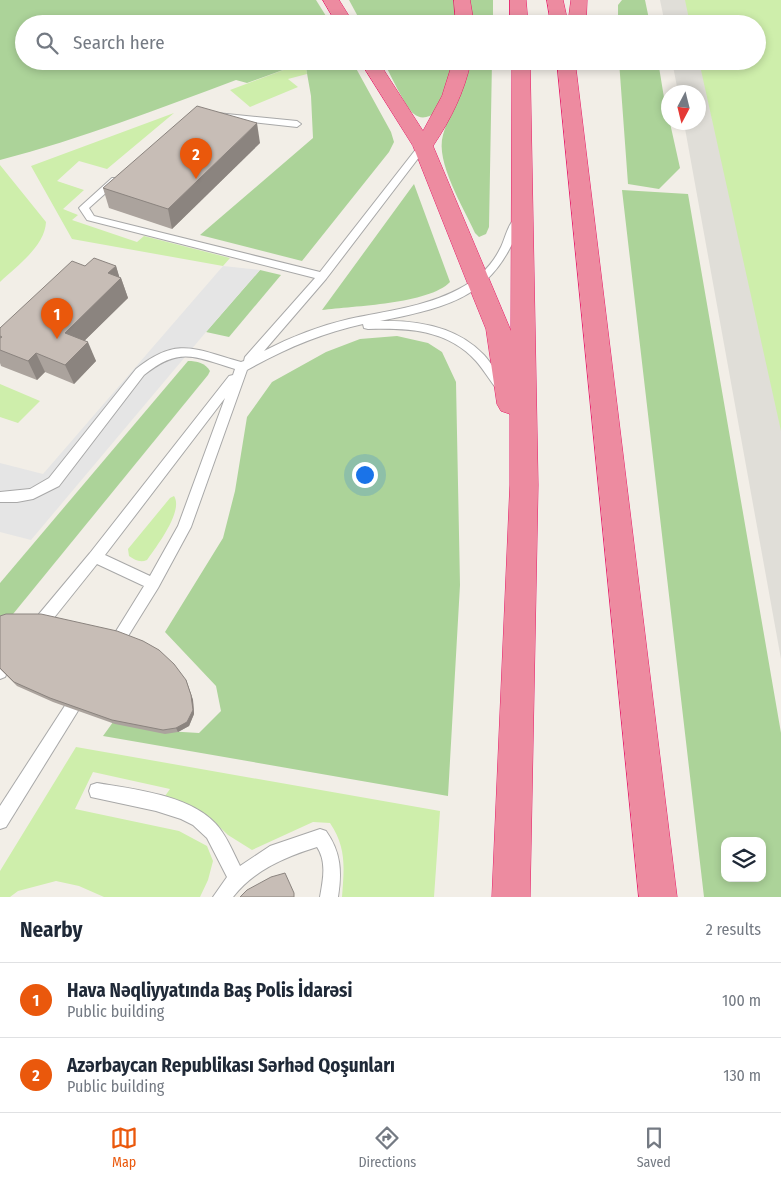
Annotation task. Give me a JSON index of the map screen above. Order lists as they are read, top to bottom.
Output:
{
  "north": "bottom",
  "page": {
    "search": "Search here",
    "pins": ["2", "1"],
    "heading": ["Nearby", "2 results"],
    "list": [
      {
        "mark": "1",
        "name": "Hava Nəqliyyatında Baş Polis İdarəsi",
        "note": "Public building",
        "value": "100 m"
      },
      {
        "mark": "2",
        "name": "Azərbaycan Republikası Sərhəd Qoşunları",
        "note": "Public building",
        "value": "130 m"
      }
    ],
    "nav": ["Map", "Directions", "Saved"]
  }
}
